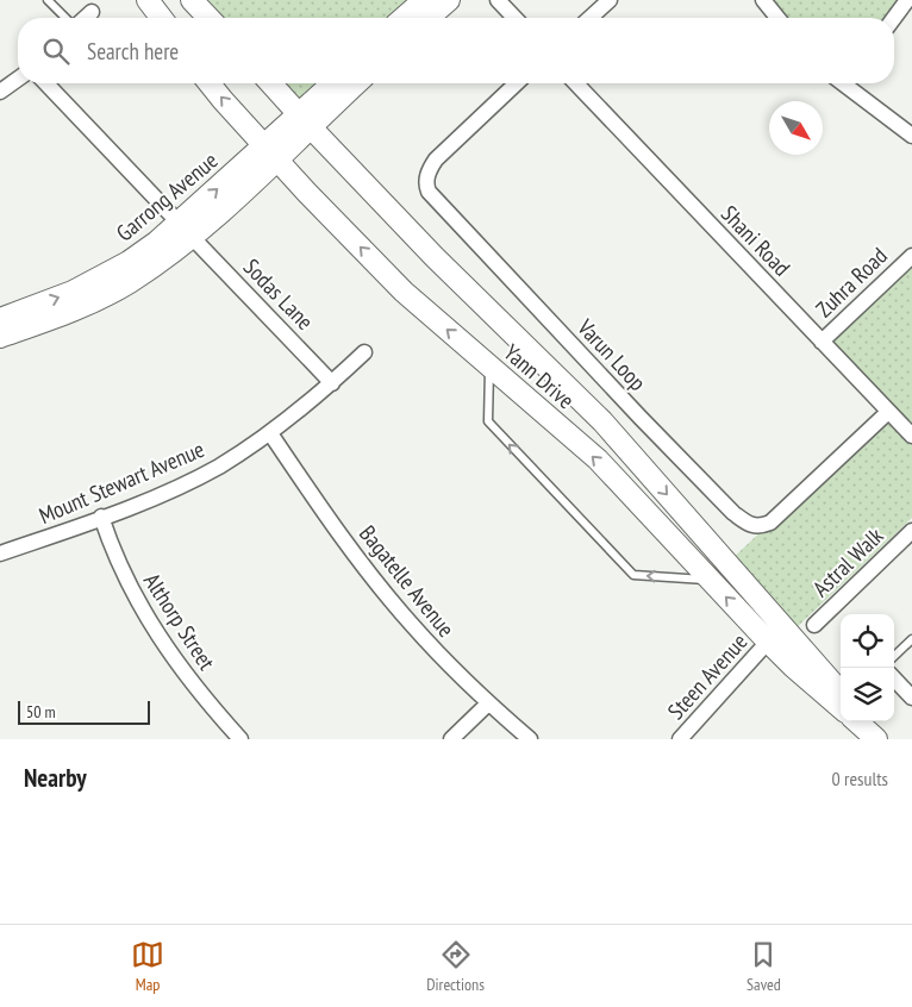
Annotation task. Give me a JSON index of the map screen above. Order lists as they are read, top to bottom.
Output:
{
  "streets": {
    "street": [
      "Garrong Avenue",
      "Shani Road",
      "Zuhra Road",
      "Sodas Lane",
      "Varun Loop",
      "Yann Drive",
      "Mount Stewart Avenue",
      "Astral Walk",
      "Bagatelle Avenue",
      "Althorp Street",
      "Steen Avenue"
    ]
  },
  "crossings": [
    ["Garrong Avenue", "Sodas Lane"],
    ["Garrong Avenue", "Yann Drive"],
    ["Shani Road", "Zuhra Road"],
    ["Shani Road", "Varun Loop"],
    ["Sodas Lane", "Mount Stewart Avenue"],
    ["Yann Drive", "Steen Avenue"],
    ["Mount Stewart Avenue", "Bagatelle Avenue"],
    ["Mount Stewart Avenue", "Althorp Street"]
  ],
  "scale_bar": "50 m",
  "north": "bottom right",
  "page": {
    "search": "Search here",
    "scale": "50 m",
    "heading": ["Nearby", "0 results"],
    "nav": ["Map", "Directions", "Saved"]
  }
}
